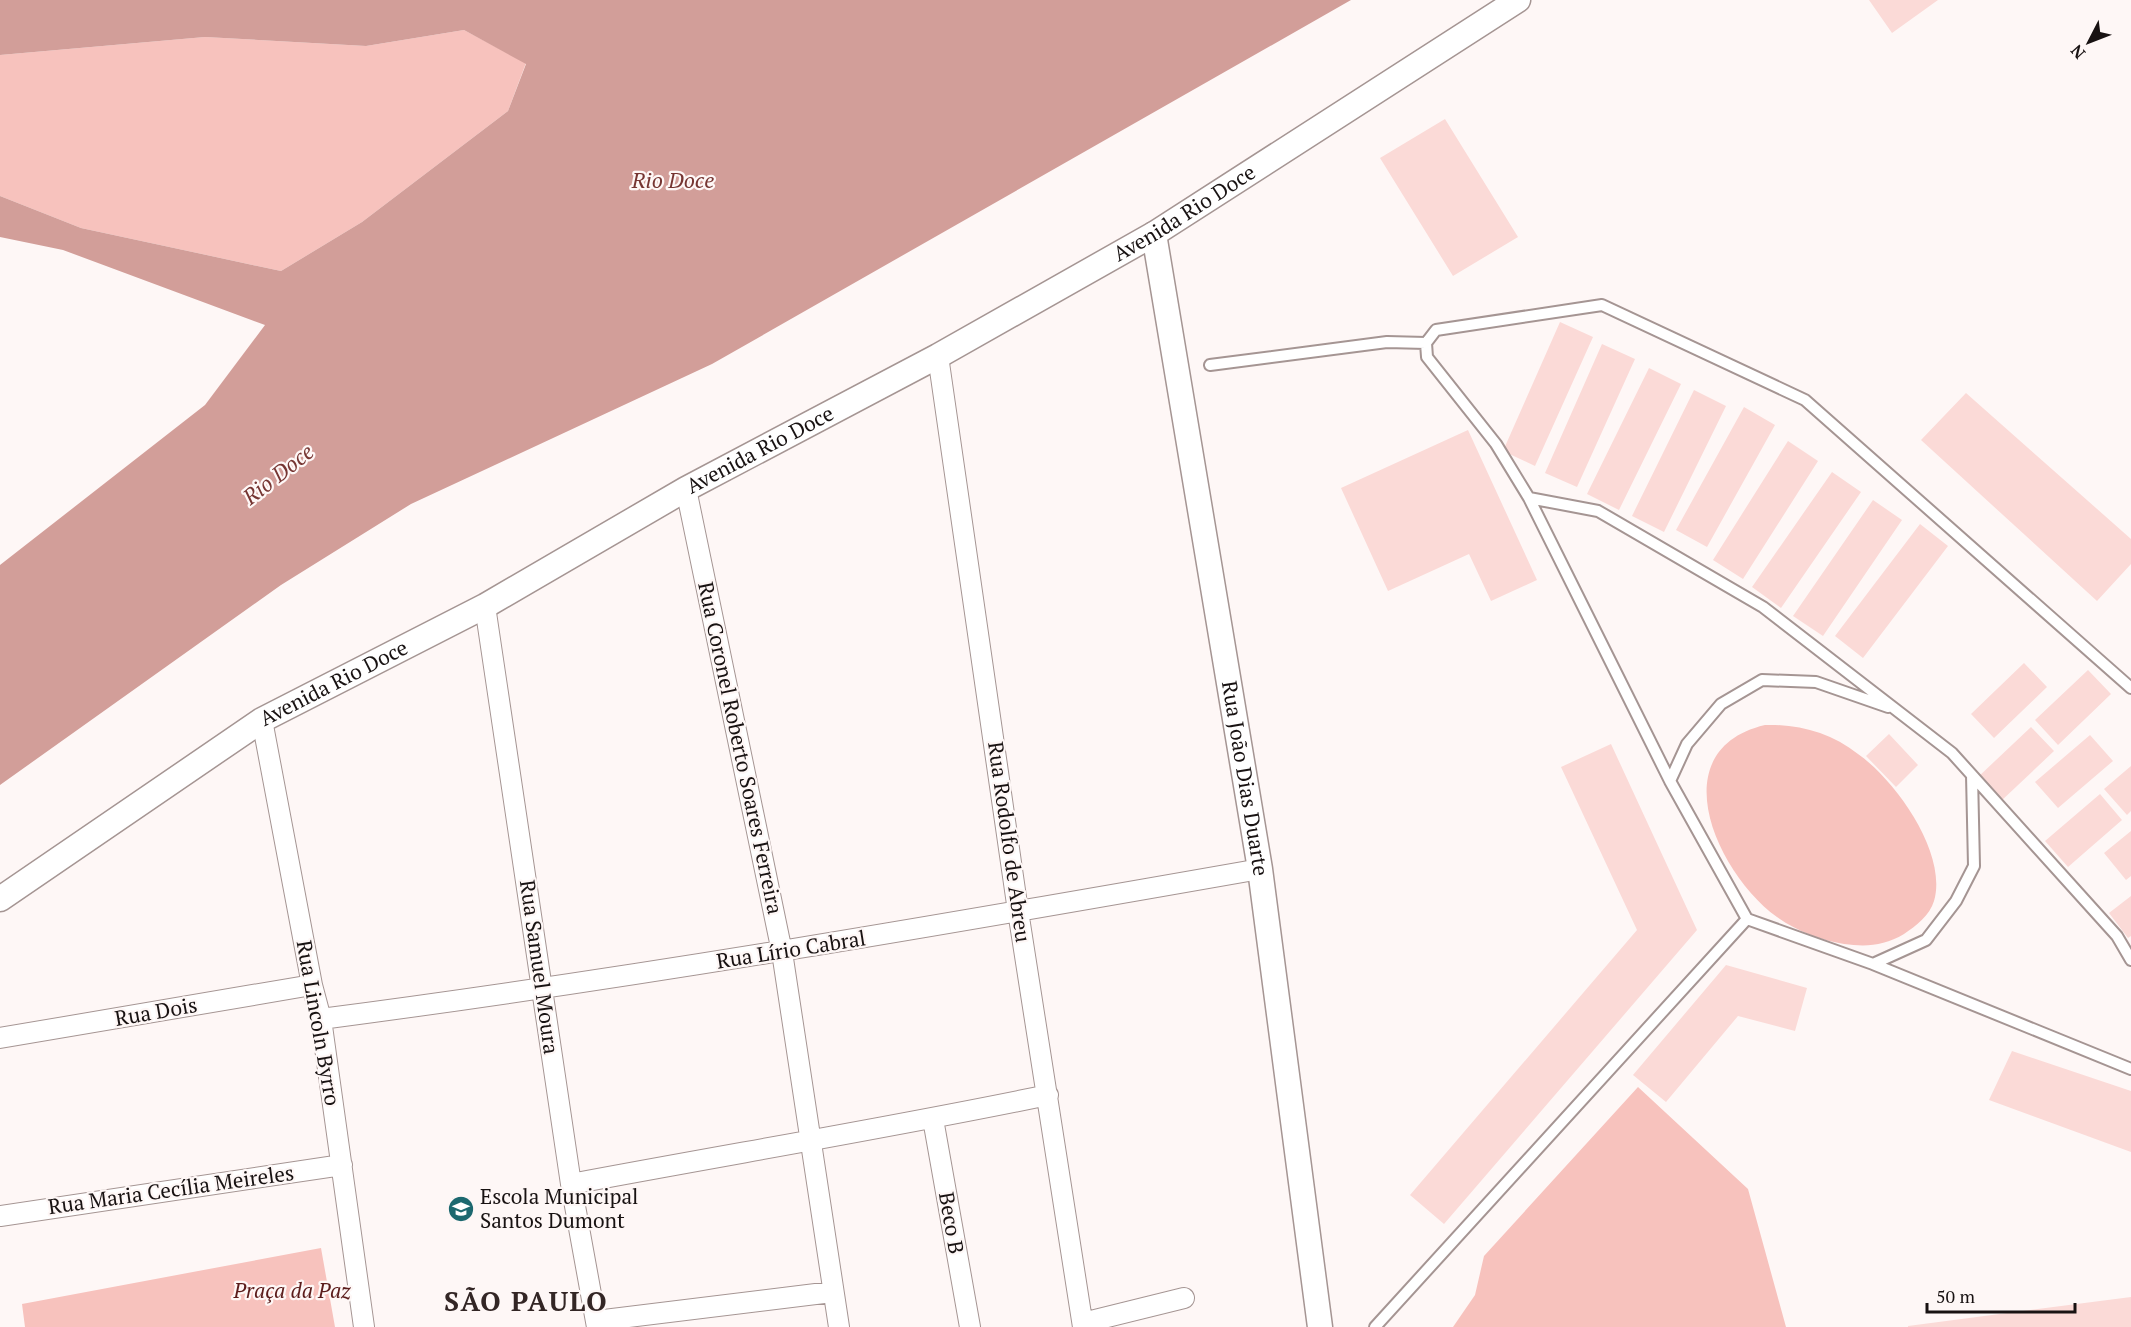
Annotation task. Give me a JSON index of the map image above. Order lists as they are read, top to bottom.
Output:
{
  "streets": {
    "street": [
      "Avenida Rio Doce",
      "Rua Coronel Roberto Soares Ferreira",
      "Rua João Dias Duarte",
      "Rua Rodolfo de Abreu",
      "Rua Lírio Cabral",
      "Rua Samuel Moura",
      "Rua Dois",
      "Rua Lincoln Byrro",
      "Rua Maria Cecília Meireles",
      "Beco B"
    ]
  },
  "crossings": [
    ["Avenida Rio Doce", "Rua Coronel Roberto Soares Ferreira"],
    ["Avenida Rio Doce", "Rua João Dias Duarte"],
    ["Avenida Rio Doce", "Rua Rodolfo de Abreu"],
    ["Avenida Rio Doce", "Rua Samuel Moura"],
    ["Avenida Rio Doce", "Rua Lincoln Byrro"],
    ["Rua Coronel Roberto Soares Ferreira", "Rua Lírio Cabral"],
    ["Rua João Dias Duarte", "Rua Lírio Cabral"],
    ["Rua Rodolfo de Abreu", "Rua Lírio Cabral"],
    ["Rua Lírio Cabral", "Rua Samuel Moura"],
    ["Rua Lírio Cabral", "Rua Lincoln Byrro"],
    ["Rua Dois", "Rua Lincoln Byrro"],
    ["Rua Lincoln Byrro", "Rua Maria Cecília Meireles"]
  ],
  "districts": ["SÃO PAULO"],
  "water": ["Rio Doce"],
  "parks": ["Praça da Paz"],
  "places": {
    "school or university": ["Escola Municipal Santos Dumont"]
  },
  "scale_bar": "50 m",
  "north": "bottom left"
}
